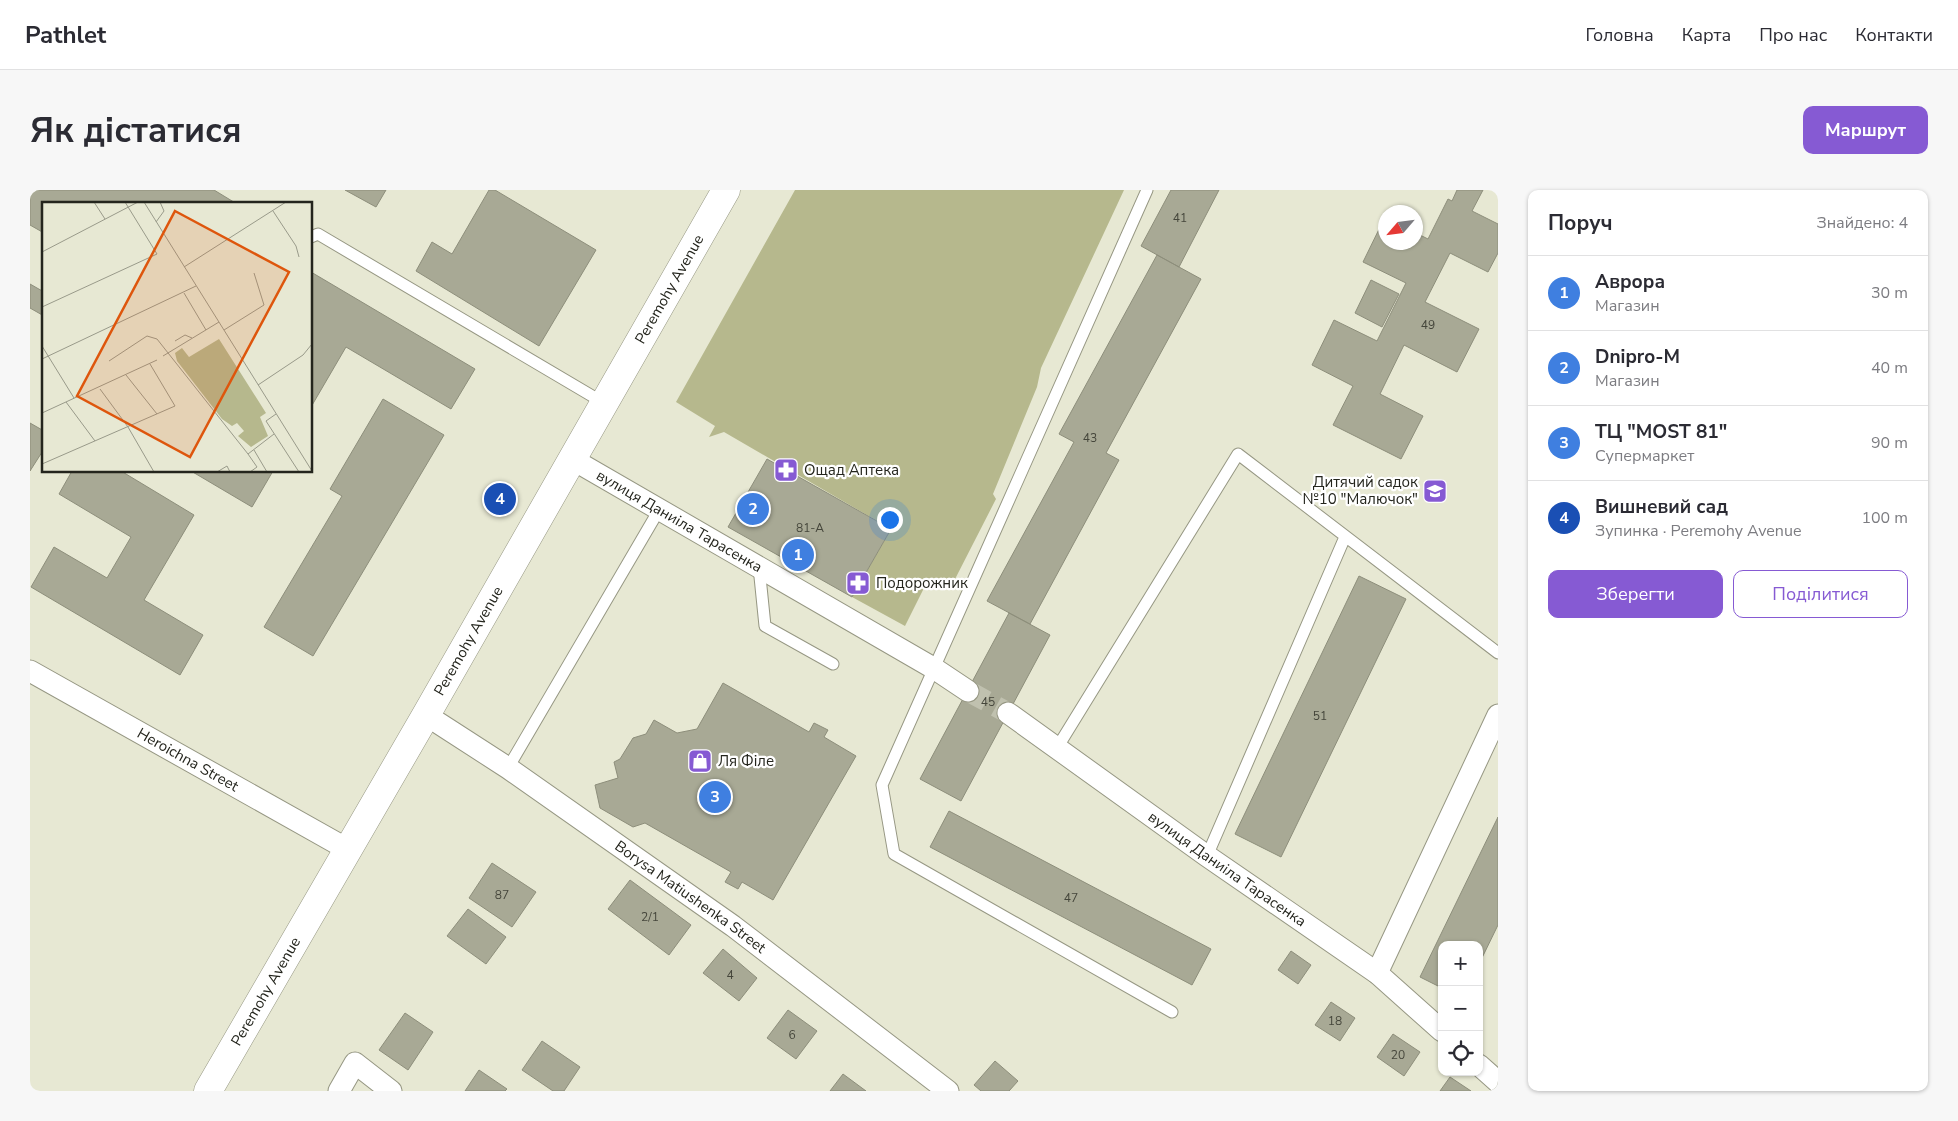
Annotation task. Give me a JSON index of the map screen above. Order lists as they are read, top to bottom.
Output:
{
  "streets": {
    "main road": ["Peremohy Avenue"],
    "street": ["вулиця Даниіла Тарасенка", "Heroichna Street", "Borysa Matiushenka Street"]
  },
  "crossings": [
    ["Peremohy Avenue", "вулиця Даниіла Тарасенка"],
    ["Peremohy Avenue", "Heroichna Street"],
    ["Peremohy Avenue", "Borysa Matiushenka Street"]
  ],
  "places": {
    "pharmacy": ["Ощад Аптека", "Подорожник"],
    "school or university": ["Дитячий садок №10 \"Малючок\""],
    "shop": ["Ля Філе"]
  },
  "house_numbers": [
    "41",
    "49",
    "43",
    "81-А",
    "45",
    "51",
    "87",
    "47",
    "2/1",
    "4",
    "18",
    "6",
    "20"
  ],
  "north": "bottom left",
  "page": {
    "header": "Pathlet",
    "nav": [
      "Головна",
      "Карта",
      "Про нас",
      "Контакти"
    ],
    "buttons": [
      "Маршрут",
      ["Зберегти", "Поділитися"]
    ],
    "title": "Як дістатися",
    "heading": ["Поруч", "Знайдено: 4"],
    "list": [
      {
        "mark": "1",
        "name": "Аврора",
        "note": "Магазин",
        "value": "30 m"
      },
      {
        "mark": "2",
        "name": "Dnipro-M",
        "note": "Магазин",
        "value": "40 m"
      },
      {
        "mark": "3",
        "name": "ТЦ \"MOST 81\"",
        "note": "Супермаркет",
        "value": "90 m"
      },
      {
        "mark": "4",
        "name": "Вишневий сад",
        "note": "Зупинка · Peremohy Avenue",
        "value": "100 m"
      }
    ],
    "pins": [
      "4",
      "2",
      "1",
      "3"
    ],
    "map_buttons": ["+", "−"]
  }
}
